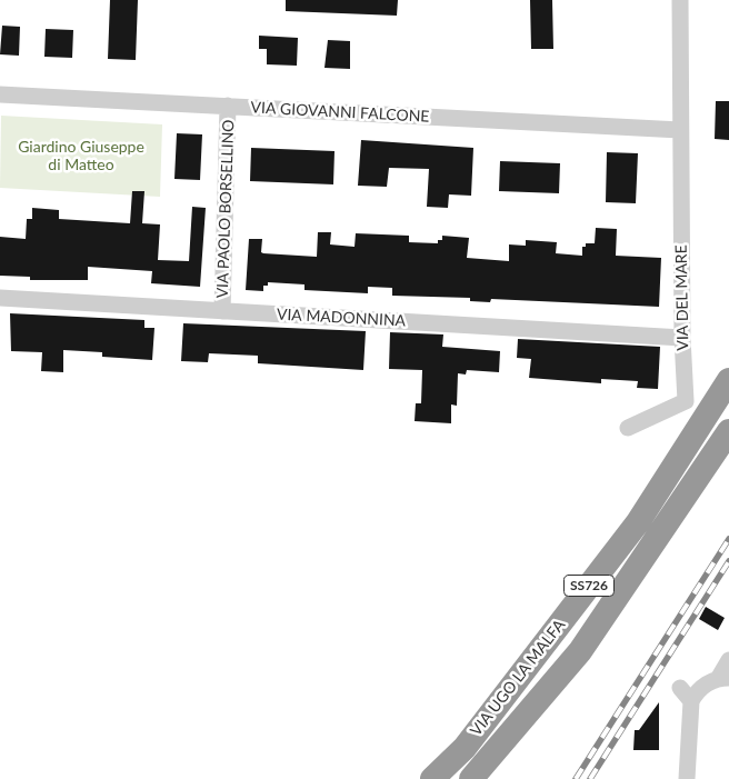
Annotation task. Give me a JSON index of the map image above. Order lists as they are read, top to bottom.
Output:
{
  "streets": {
    "highway": ["SS726", "VIA UGO LA MALFA"],
    "street": [
      "VIA GIOVANNI FALCONE",
      "VIA PAOLO BORSELLINO",
      "VIA DEL MARE",
      "VIA MADONNINA"
    ]
  },
  "crossings": [
    ["VIA GIOVANNI FALCONE", "VIA PAOLO BORSELLINO"],
    ["VIA GIOVANNI FALCONE", "VIA DEL MARE"],
    ["VIA PAOLO BORSELLINO", "VIA MADONNINA"],
    ["VIA DEL MARE", "VIA MADONNINA"]
  ],
  "parks": ["Giardino Giuseppe di Matteo"]
}
